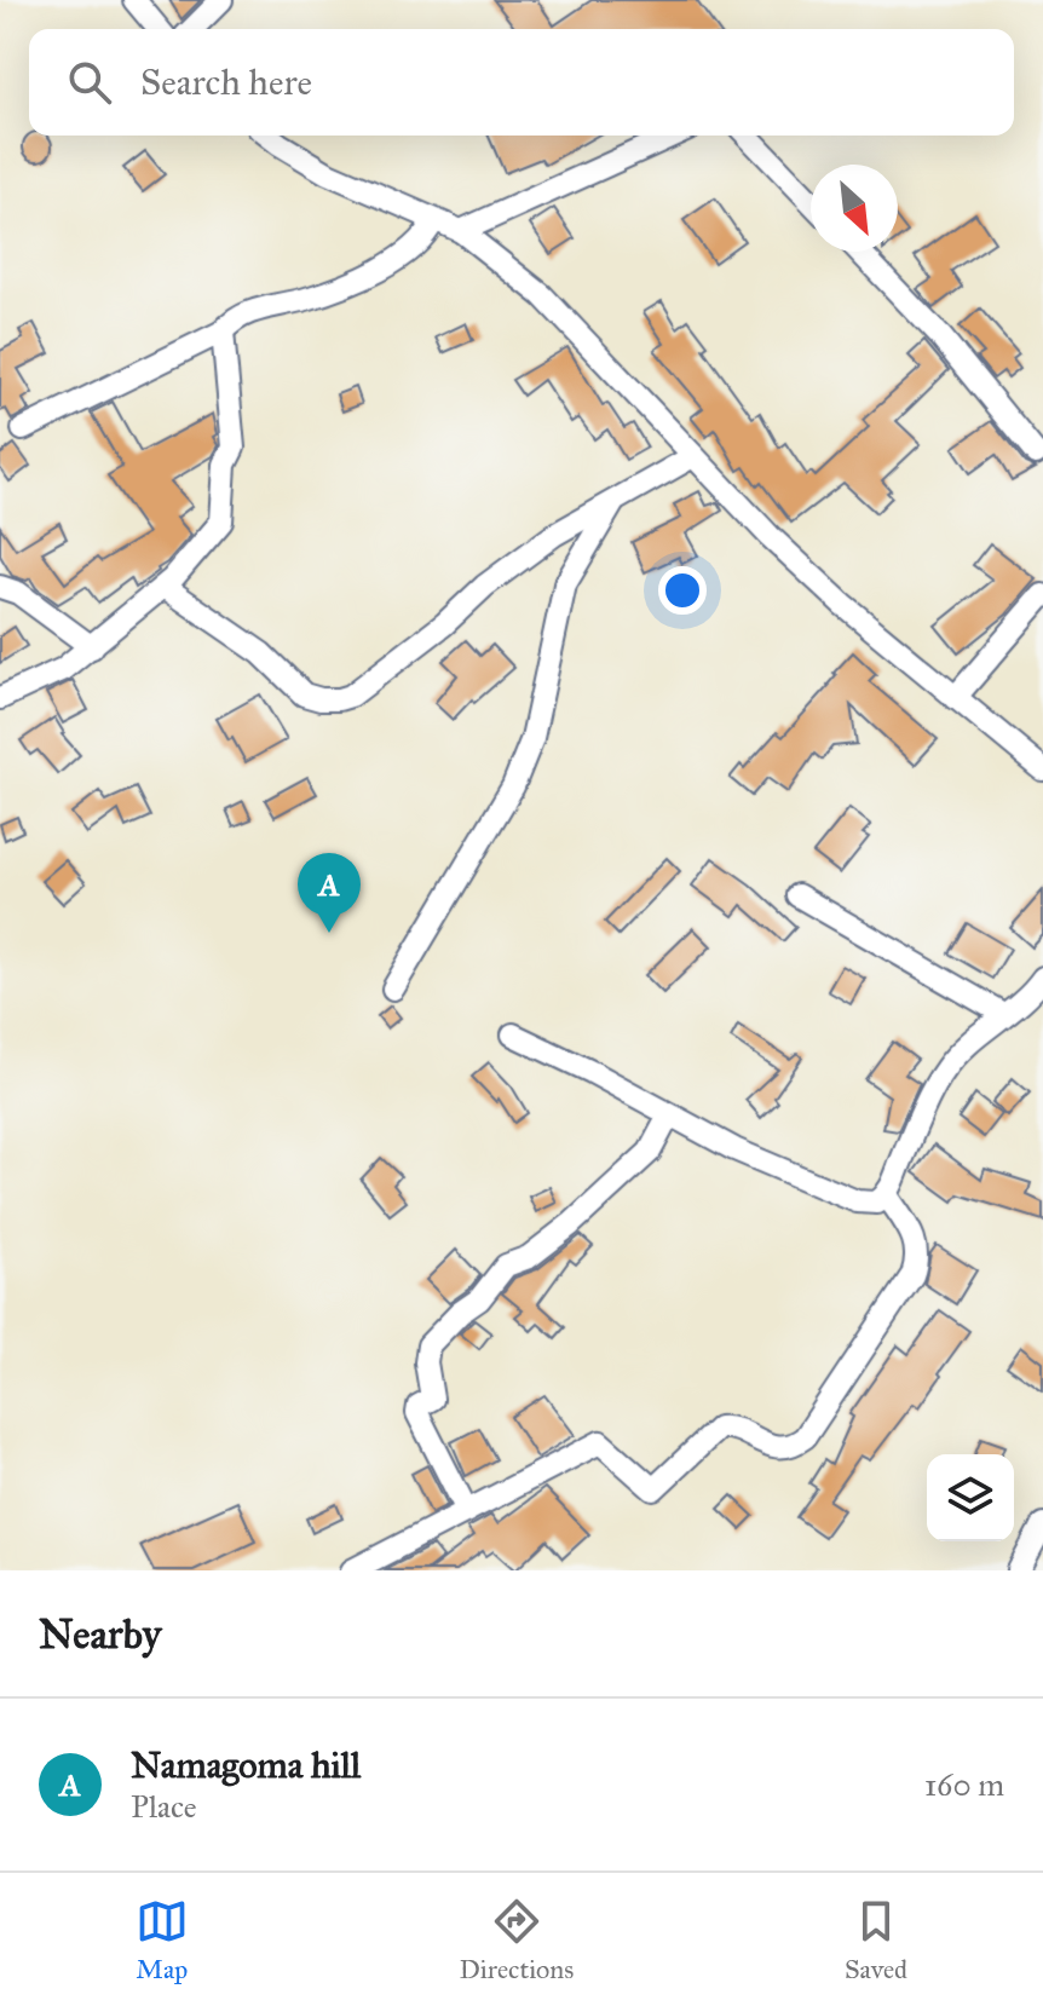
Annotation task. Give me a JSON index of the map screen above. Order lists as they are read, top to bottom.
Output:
{
  "north": "bottom right",
  "page": {
    "search": "Search here",
    "pins": "A",
    "heading": "Nearby",
    "list": [
      {
        "mark": "A",
        "name": "Namagoma hill",
        "note": "Place",
        "value": "160 m"
      }
    ],
    "nav": ["Map", "Directions", "Saved"]
  }
}
